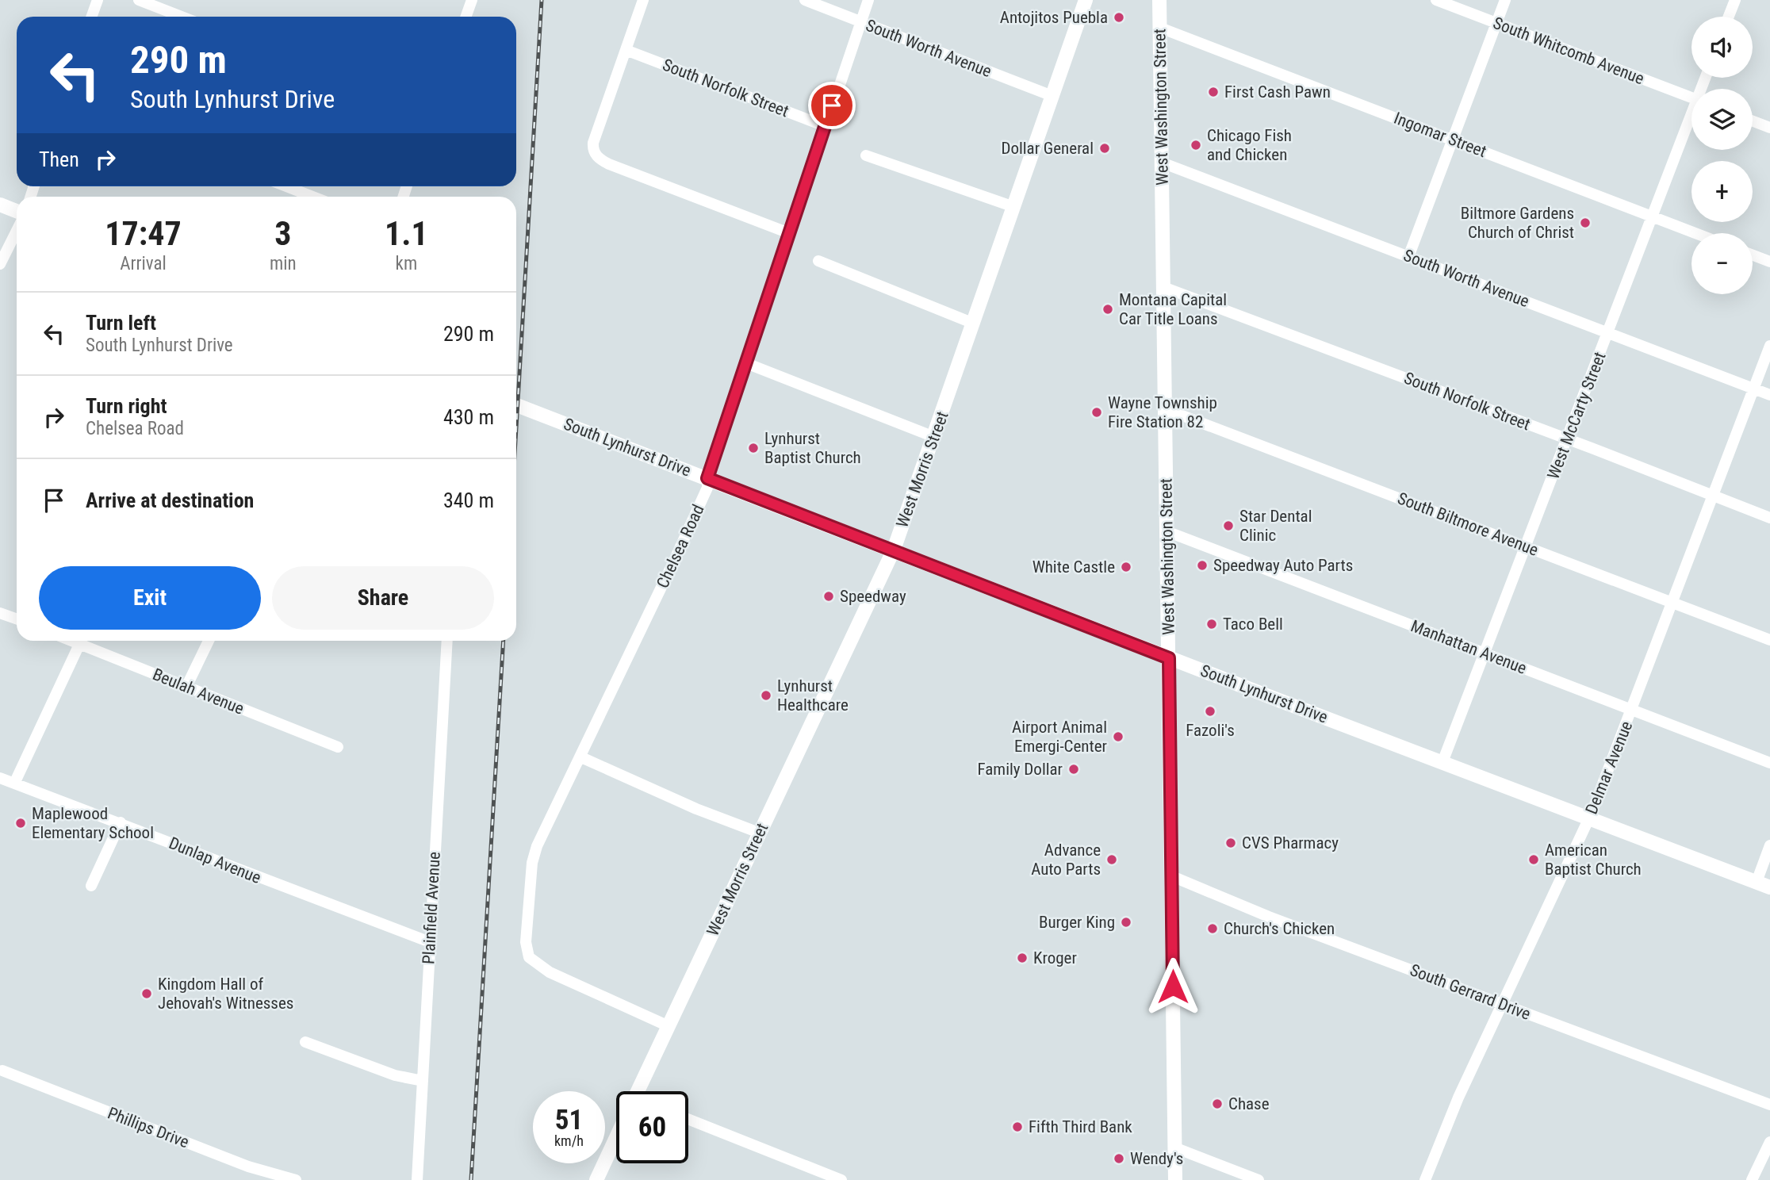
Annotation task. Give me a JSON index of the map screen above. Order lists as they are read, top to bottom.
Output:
{
  "streets": {
    "main road": ["West Washington Street", "South Lynhurst Drive", "West Morris Street"],
    "street": [
      "South Worth Avenue",
      "South Whitcomb Avenue",
      "South Norfolk Street",
      "Ingomar Street",
      "West McCarty Street",
      "South Biltmore Avenue",
      "Chelsea Road",
      "Manhattan Avenue",
      "Beulah Avenue",
      "Delmar Avenue",
      "Dunlap Avenue",
      "Plainfield Avenue",
      "South Gerrard Drive",
      "Phillips Drive"
    ]
  },
  "crossings": [
    ["South Worth Avenue", "West Washington Street"],
    ["South Worth Avenue", "West McCarty Street"],
    ["South Worth Avenue", "West Morris Street"],
    ["South Worth Avenue", "Chelsea Road"],
    ["South Worth Avenue", "Delmar Avenue"],
    ["South Norfolk Street", "West Washington Street"],
    ["South Norfolk Street", "West McCarty Street"],
    ["South Norfolk Street", "Chelsea Road"],
    ["South Norfolk Street", "Delmar Avenue"],
    ["West Washington Street", "Ingomar Street"],
    ["West Washington Street", "South Lynhurst Drive"],
    ["West Washington Street", "South Biltmore Avenue"],
    ["West Washington Street", "Manhattan Avenue"],
    ["West Washington Street", "South Gerrard Drive"],
    ["Ingomar Street", "West McCarty Street"],
    ["West McCarty Street", "South Lynhurst Drive"],
    ["West McCarty Street", "South Biltmore Avenue"],
    ["West McCarty Street", "Manhattan Avenue"],
    ["South Lynhurst Drive", "West Morris Street"],
    ["South Lynhurst Drive", "Chelsea Road"],
    ["South Lynhurst Drive", "Delmar Avenue"],
    ["West Morris Street", "Chelsea Road"],
    ["South Biltmore Avenue", "Delmar Avenue"],
    ["Manhattan Avenue", "Delmar Avenue"],
    ["Delmar Avenue", "South Gerrard Drive"],
    ["Dunlap Avenue", "Plainfield Avenue"]
  ],
  "places": [
    "Antojitos Puebla",
    "First Cash Pawn",
    "Chicago Fish and Chicken",
    "Dollar General",
    "Biltmore Gardens Church of Christ",
    "Montana Capital Car Title Loans",
    "Wayne Township Fire Station 82",
    "Lynhurst Baptist Church",
    "Star Dental Clinic",
    "Speedway Auto Parts",
    "White Castle",
    "Speedway",
    "Taco Bell",
    "Lynhurst Healthcare",
    "Fazoli's",
    "Airport Animal Emergi-Center",
    "Family Dollar",
    "Maplewood Elementary School",
    "CVS Pharmacy",
    "Advance Auto Parts",
    "American Baptist Church",
    "Burger King",
    "Church's Chicken",
    "Kroger",
    "Kingdom Hall of Jehovah's Witnesses",
    "Chase",
    "Fifth Third Bank",
    "Wendy's"
  ],
  "page": {
    "map_buttons": ["+", "−"],
    "turn": ["290 m", "South Lynhurst Drive"],
    "then": "Then",
    "eta": [
      "17:47",
      "Arrival",
      "3",
      "min",
      "1.1",
      "km"
    ],
    "list": [
      {
        "name": "Turn left",
        "note": "South Lynhurst Drive",
        "value": "290 m"
      },
      {
        "name": "Turn right",
        "note": "Chelsea Road",
        "value": "430 m"
      },
      {
        "name": "Arrive at destination",
        "value": "340 m"
      }
    ],
    "buttons": ["Exit", "Share"],
    "speed": "51 km/h",
    "limit": "60"
  }
}
